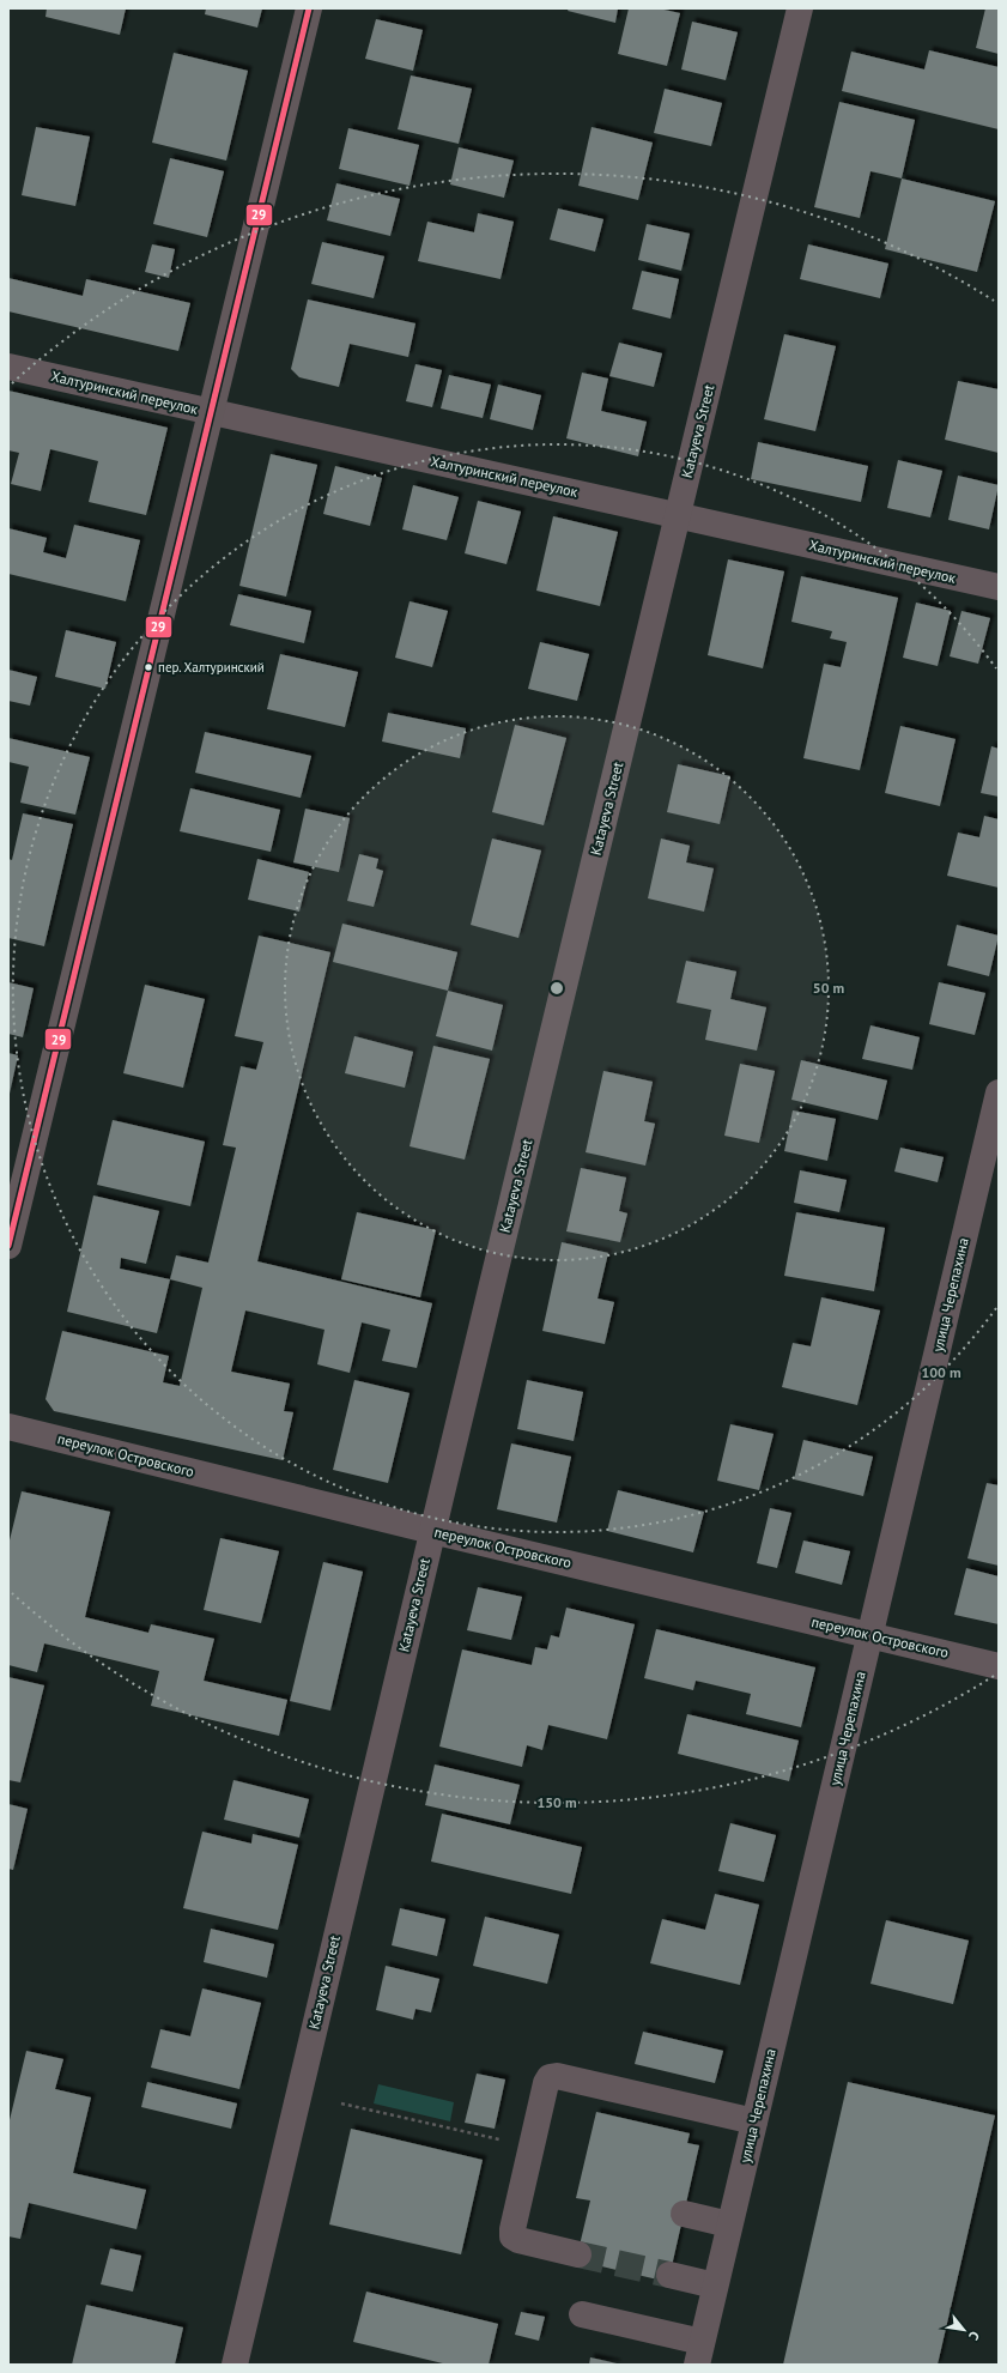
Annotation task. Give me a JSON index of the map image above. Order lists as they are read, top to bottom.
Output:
{
  "streets": {
    "street": [
      "Халтуринский переулок",
      "Katayeva Street",
      "улица Черепахина",
      "переулок Островского"
    ]
  },
  "crossings": [
    ["Халтуринский переулок", "Katayeva Street"],
    ["Katayeva Street", "переулок Островского"],
    ["улица Черепахина", "переулок Островского"]
  ],
  "places": ["пер. Халтуринский"],
  "lines": ["transit line 29"],
  "north": "bottom right",
  "rings": ["50 m", "100 m", "150 m"]
}
